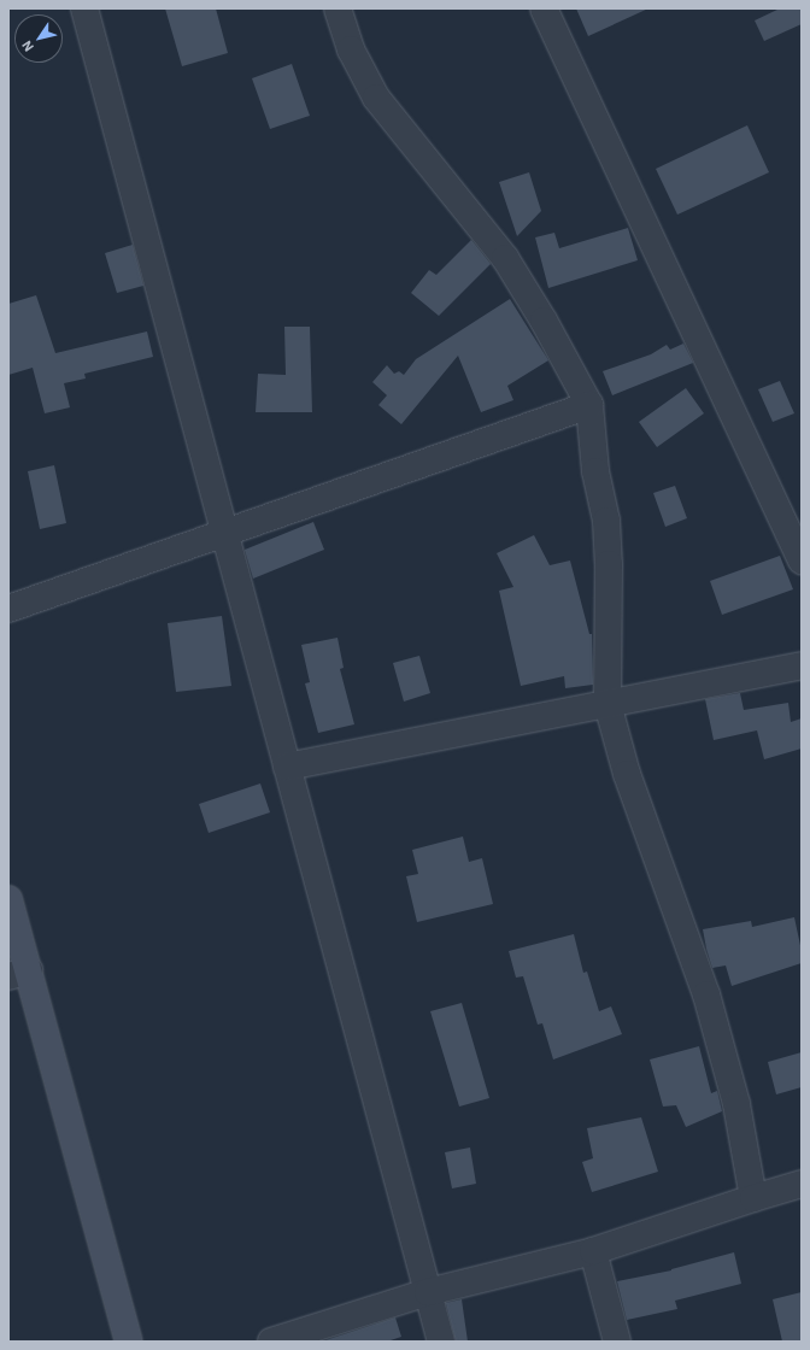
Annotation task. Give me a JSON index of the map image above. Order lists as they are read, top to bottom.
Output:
{
  "north": "bottom left"
}
